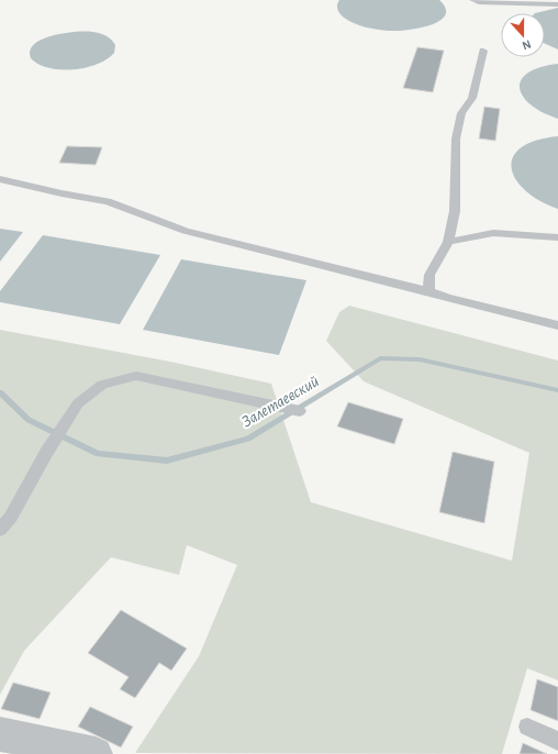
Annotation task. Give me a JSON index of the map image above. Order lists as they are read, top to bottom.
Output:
{
  "water": ["Залетаевский"],
  "north": "bottom"
}
